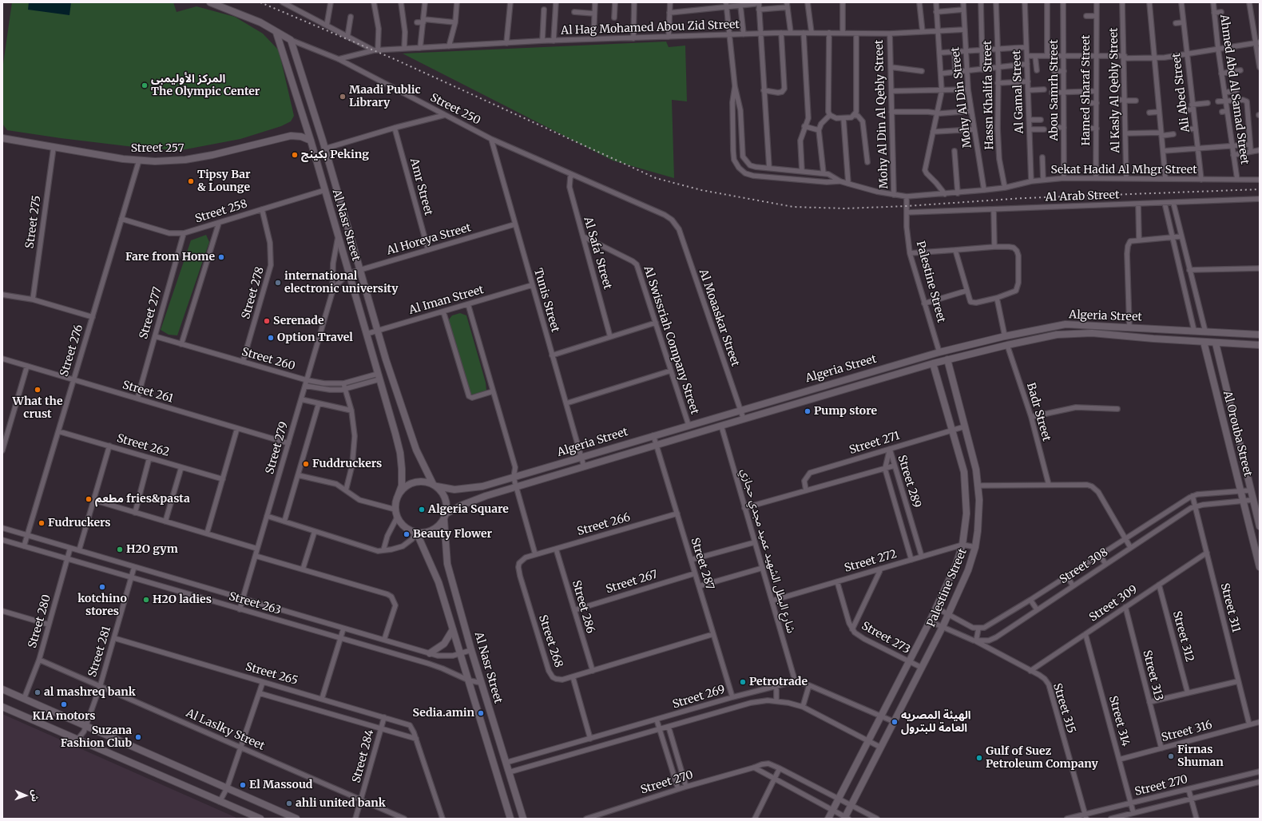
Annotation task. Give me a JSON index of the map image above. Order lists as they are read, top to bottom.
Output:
{
  "streets": {
    "street": [
      "Al Hag Mohamed Abou Zid Street",
      "Ahmed Abd Al Samad Street",
      "Abou Samrh Street",
      "Hamed Sharaf Street",
      "Al Kasly Al Qebly Street",
      "Al Gamal Street",
      "Ali Abed Street",
      "Hassn Khalifa Street",
      "Mohy Al Din Street",
      "Street 250",
      "Mohy Al Din Al Qebly Street",
      "Street 257",
      "Sekat Hadid Al Mhgr Street",
      "Amr Street",
      "Al Arab Street",
      "Street 258",
      "Street 275",
      "Al Nasr Street",
      "Al Horeya Street",
      "Al Safa' Street",
      "Palestine Street",
      "Street 278",
      "Al Iman Street",
      "Tunis Street",
      "Street 277",
      "Algeria Street",
      "Al Moaaskar Street",
      "Al Swissriah Company Street",
      "Street 276",
      "Street 260",
      "Street 261",
      "Badr Street",
      "Al Orouba Street",
      "Street 271",
      "Street 262",
      "Street 279",
      "Street 289",
      "Street 266",
      "شارع البطل الشهيد عميد مجدي حجازي",
      "Street 272",
      "Street 287",
      "Street 308",
      "Street 267",
      "Street 263",
      "Street 309",
      "Street 286",
      "Street 311",
      "Street 280",
      "Street 312",
      "Street 273",
      "Street 268",
      "Street 281",
      "Street 265",
      "Street 313",
      "Street 269",
      "Street 315",
      "Street 314",
      "Al Laslky Street",
      "Street 316",
      "Street 284",
      "Street 270"
    ]
  },
  "crossings": [
    ["Al Hag Mohamed Abou Zid Street", "Mohy Al Din Street"],
    ["Al Hag Mohamed Abou Zid Street", "Street 250"],
    ["Al Hag Mohamed Abou Zid Street", "Mohy Al Din Al Qebly Street"],
    ["Ahmed Abd Al Samad Street", "Sekat Hadid Al Mhgr Street"],
    ["Abou Samrh Street", "Sekat Hadid Al Mhgr Street"],
    ["Hamed Sharaf Street", "Sekat Hadid Al Mhgr Street"],
    ["Al Kasly Al Qebly Street", "Sekat Hadid Al Mhgr Street"],
    ["Al Gamal Street", "Sekat Hadid Al Mhgr Street"],
    ["Ali Abed Street", "Sekat Hadid Al Mhgr Street"],
    ["Hassn Khalifa Street", "Sekat Hadid Al Mhgr Street"],
    ["Mohy Al Din Street", "Sekat Hadid Al Mhgr Street"],
    ["Street 250", "Al Nasr Street"],
    ["Street 250", "Al Safa' Street"],
    ["Street 250", "Tunis Street"],
    ["Street 250", "Al Moaaskar Street"],
    ["Mohy Al Din Al Qebly Street", "Sekat Hadid Al Mhgr Street"],
    ["Street 257", "Street 275"],
    ["Street 257", "Al Nasr Street"],
    ["Street 257", "Street 276"],
    ["Sekat Hadid Al Mhgr Street", "Palestine Street"],
    ["Amr Street", "Al Horeya Street"],
    ["Al Arab Street", "Palestine Street"],
    ["Street 258", "Al Nasr Street"],
    ["Street 258", "Street 278"],
    ["Street 258", "Street 277"],
    ["Street 258", "Street 276"],
    ["Al Nasr Street", "Al Horeya Street"],
    ["Al Nasr Street", "Al Iman Street"],
    ["Al Nasr Street", "Algeria Street"],
    ["Al Nasr Street", "Street 260"],
    ["Al Nasr Street", "Street 279"],
    ["Al Nasr Street", "Street 263"],
    ["Al Nasr Street", "Street 269"],
    ["Al Horeya Street", "Tunis Street"],
    ["Al Horeya Street", "Street 279"],
    ["Al Safa' Street", "Al Swissriah Company Street"],
    ["Palestine Street", "Algeria Street"],
    ["Palestine Street", "Street 271"],
    ["Palestine Street", "Street 272"],
    ["Palestine Street", "Street 308"],
    ["Palestine Street", "Street 273"],
    ["Palestine Street", "Street 269"],
    ["Palestine Street", "Street 270"],
    ["Street 278", "Street 260"],
    ["Al Iman Street", "Tunis Street"],
    ["Tunis Street", "Algeria Street"],
    ["Street 277", "Street 260"],
    ["Street 277", "Street 261"],
    ["Algeria Street", "Al Moaaskar Street"],
    ["Algeria Street", "Al Swissriah Company Street"],
    ["Algeria Street", "Badr Street"],
    ["Algeria Street", "Al Orouba Street"],
    ["Algeria Street", "شارع البطل الشهيد عميد مجدي حجازي"],
    ["Algeria Street", "Street 287"],
    ["Street 276", "Street 261"],
    ["Street 276", "Street 262"],
    ["Street 276", "Street 263"],
    ["Street 260", "Street 279"],
    ["Street 261", "Street 279"],
    ["Al Orouba Street", "Street 308"],
    ["Street 271", "Street 289"],
    ["Street 279", "Street 263"],
    ["Street 289", "Street 272"],
    ["Street 266", "Street 287"],
    ["Street 266", "Street 286"],
    ["Street 266", "Street 268"],
    ["شارع البطل الشهيد عميد مجدي حجازي", "Street 272"],
    ["شارع البطل الشهيد عميد مجدي حجازي", "Street 269"],
    ["Street 272", "Street 273"],
    ["Street 287", "Street 267"],
    ["Street 287", "Street 268"],
    ["Street 287", "Street 269"],
    ["Street 308", "Street 311"],
    ["Street 308", "Street 315"],
    ["Street 267", "Street 286"],
    ["Street 263", "Street 280"],
    ["Street 263", "Street 281"],
    ["Street 309", "Street 311"],
    ["Street 309", "Street 312"],
    ["Street 309", "Street 313"],
    ["Street 309", "Street 315"],
    ["Street 309", "Street 314"],
    ["Street 286", "Street 268"],
    ["Street 311", "Street 316"],
    ["Street 280", "Al Laslky Street"],
    ["Street 281", "Street 265"],
    ["Street 281", "Al Laslky Street"],
    ["Street 265", "Street 284"],
    ["Street 313", "Street 316"],
    ["Street 315", "Street 270"],
    ["Street 314", "Street 316"],
    ["Street 314", "Street 270"],
    ["Al Laslky Street", "Street 284"]
  ],
  "places": [
    "المركز الأوليمبى The Olympic Center",
    "Maadi Public Library",
    "بكينج Peking",
    "Tipsy Bar & Lounge",
    "Fare from Home",
    "international electronic university",
    "Serenade",
    "Option Travel",
    "What the crust",
    "Pump store",
    "Fuddruckers",
    "مطعم fries&pasta",
    "Algeria Square",
    "Fudruckers",
    "Beauty Flower",
    "H2O gym",
    "kotchino stores",
    "H2O ladies",
    "Petrotrade",
    "al mashreq bank",
    "KIA motors",
    "Sedia.amin",
    "الهيئة المصريه العامة للبترول",
    "Suzana Fashion Club",
    "Firnas Shuman",
    "Gulf of Suez Petroleum Company",
    "El Massoud",
    "ahli united bank"
  ],
  "north": "right"
}
